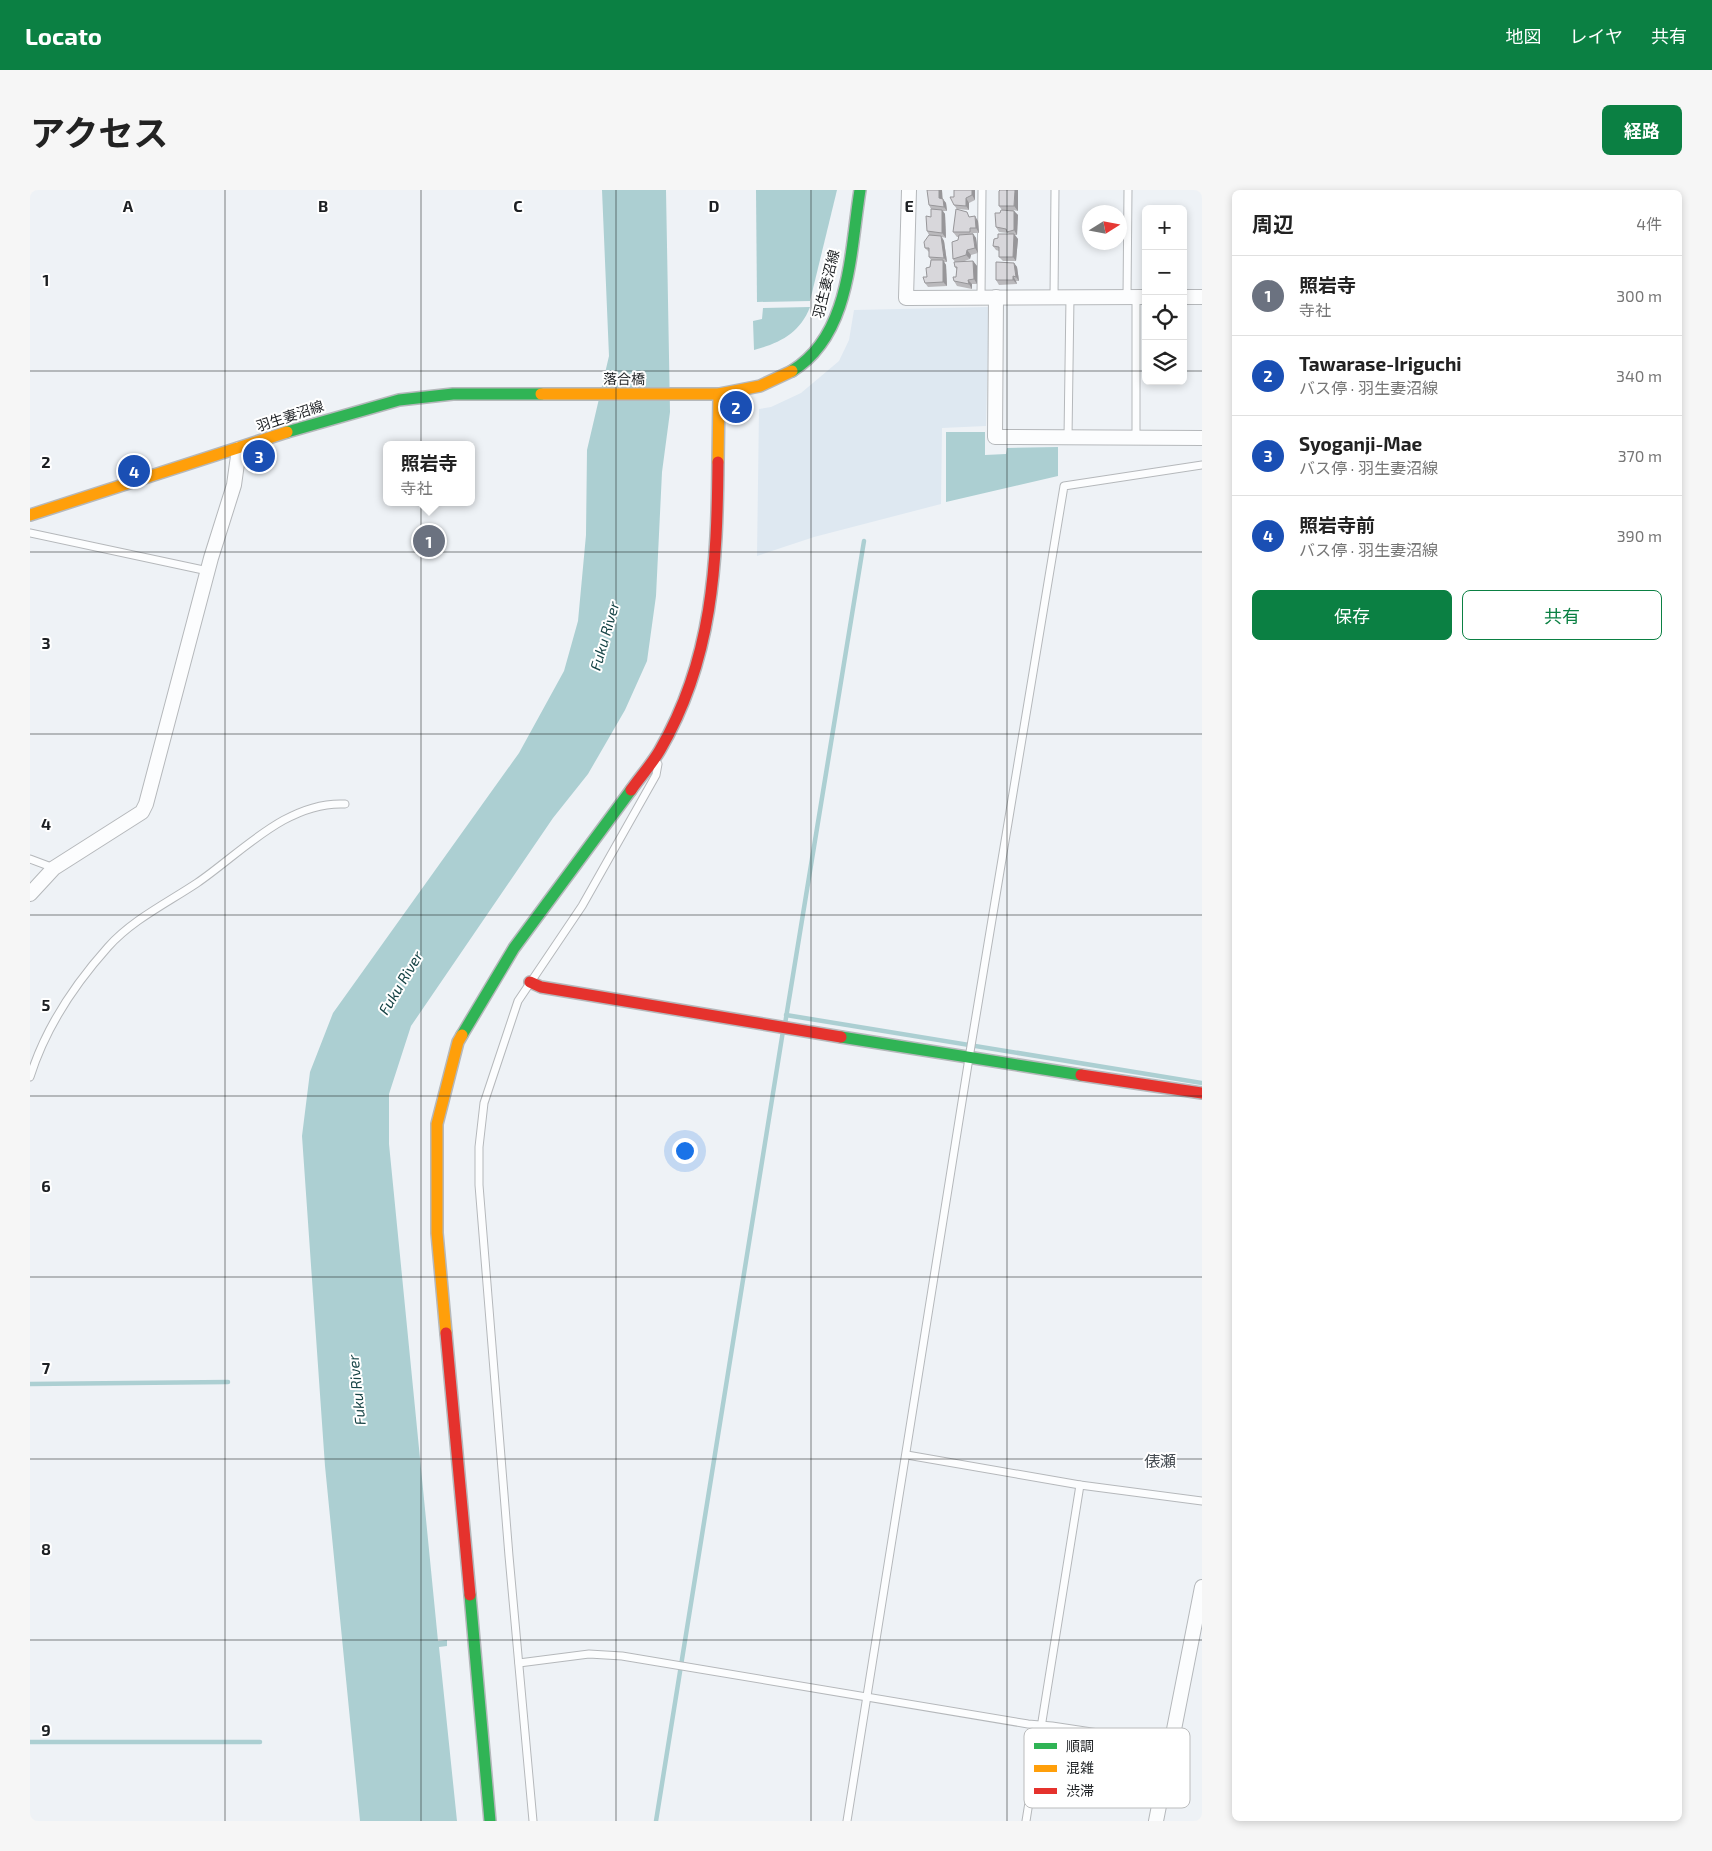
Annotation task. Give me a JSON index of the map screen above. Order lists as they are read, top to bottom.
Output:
{
  "streets": {
    "street": ["羽生妻沼線", "落合橋"]
  },
  "crossings": [
    ["羽生妻沼線", "落合橋"]
  ],
  "districts": ["俵瀬"],
  "water": ["Fuku River"],
  "legend": ["順調", "混雑", "渋滞"],
  "north": "right",
  "page": {
    "header": "Locato",
    "nav": ["地図", "レイヤ", "共有"],
    "title": "アクセス",
    "buttons": [
      "経路",
      ["保存", "共有"]
    ],
    "heading": ["周辺", "4件"],
    "map_buttons": ["+", "−"],
    "list": [
      {
        "mark": "1",
        "name": "照岩寺",
        "note": "寺社",
        "value": "300 m"
      },
      {
        "mark": "2",
        "name": "Tawarase-Iriguchi",
        "note": "バス停 · 羽生妻沼線",
        "value": "340 m"
      },
      {
        "mark": "3",
        "name": "Syoganji-Mae",
        "note": "バス停 · 羽生妻沼線",
        "value": "370 m"
      },
      {
        "mark": "4",
        "name": "照岩寺前",
        "note": "バス停 · 羽生妻沼線",
        "value": "390 m"
      }
    ],
    "pins": [
      "2",
      "3",
      "4",
      "1"
    ],
    "popup": ["照岩寺", "寺社"]
  },
  "grid": {
    "columns": [
      "A",
      "B",
      "C",
      "D",
      "E"
    ],
    "rows": [
      "1",
      "2",
      "3",
      "4",
      "5",
      "6",
      "7",
      "8",
      "9"
    ]
  }
}
